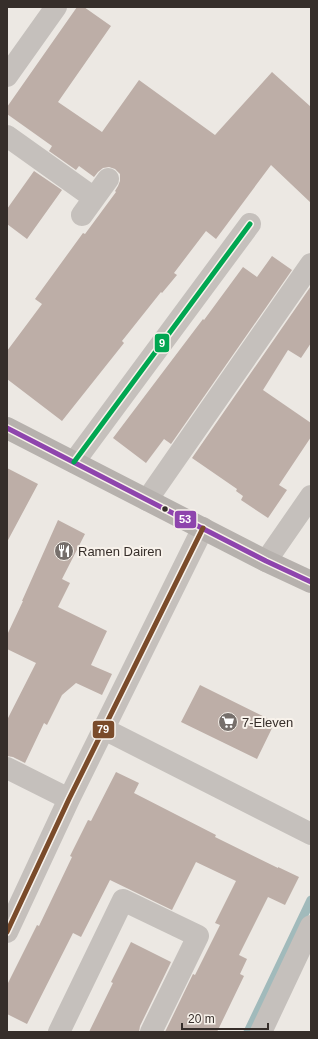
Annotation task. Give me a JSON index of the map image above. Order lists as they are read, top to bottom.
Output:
{
  "places": {
    "restaurant": ["Ramen Dairen"],
    "supermarket": ["7-Eleven"]
  },
  "lines": ["transit line 9", "transit line 53", "transit line 79"],
  "scale_bar": "20 m"
}
